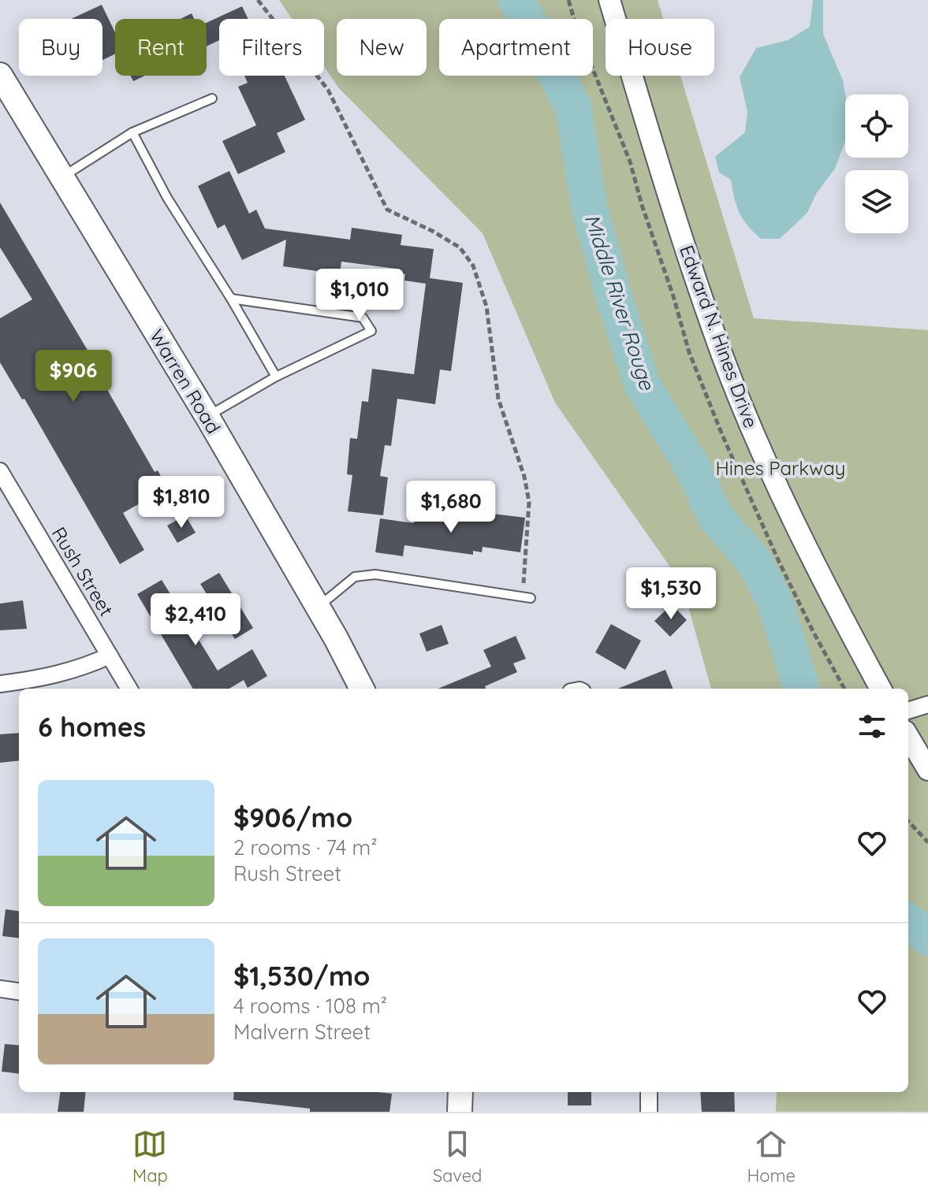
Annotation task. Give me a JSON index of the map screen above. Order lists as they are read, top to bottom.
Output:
{
  "streets": {
    "main road": ["Warren Road"],
    "street": ["Edward N. Hines Drive", "Rush Street"]
  },
  "water": ["Middle River Rouge"],
  "parks": ["Hines Parkway"],
  "page": {
    "chip": [
      "Buy",
      "Rent",
      "Filters",
      "New",
      "Apartment",
      "House"
    ],
    "price": [
      "$1,010",
      "$906",
      "$1,810",
      "$1,680",
      "$1,530",
      "$2,410"
    ],
    "heading": "6 homes",
    "list": [
      {
        "name": "$906/mo",
        "note": "2 rooms · 74 m² · Rush Street"
      },
      {
        "name": "$1,530/mo",
        "note": "4 rooms · 108 m² · Malvern Street"
      }
    ],
    "tabs": ["Map", "Saved", "Home"]
  }
}
